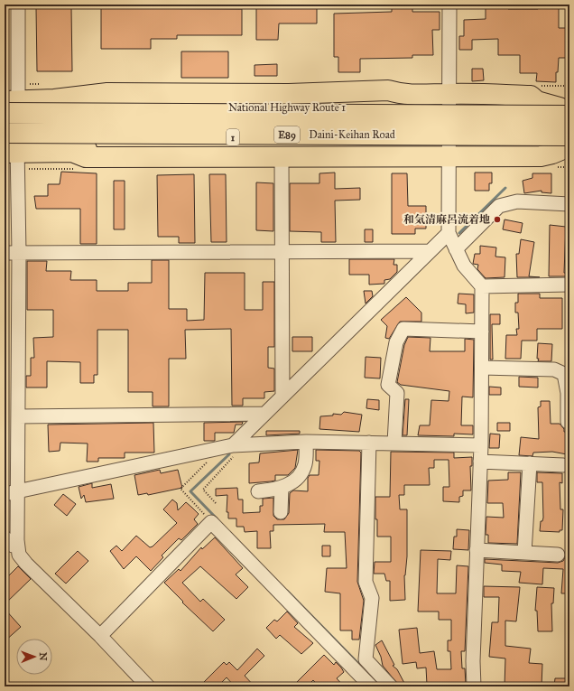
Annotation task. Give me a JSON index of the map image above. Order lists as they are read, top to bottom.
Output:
{
  "streets": {
    "highway": [
      "National Highway Route 1",
      "E89",
      "Daini-Keihan Road",
      "1"
    ]
  },
  "crossings": [
    ["National Highway Route 1", "Daini-Keihan Road"],
    ["Daini-Keihan Road", "1"]
  ],
  "places": ["和気清麻呂流着地"],
  "north": "right"
}
